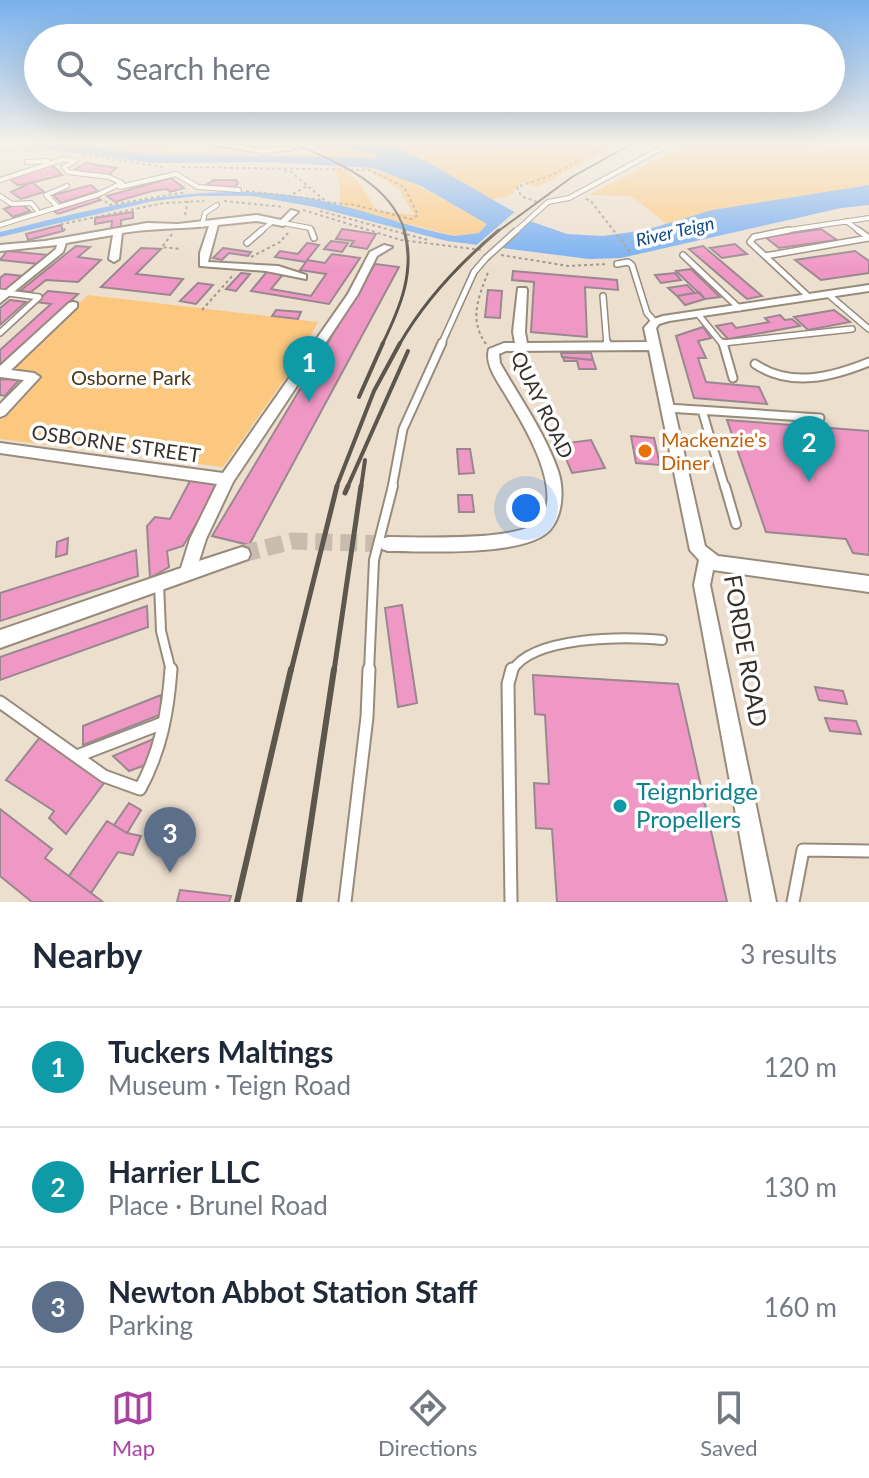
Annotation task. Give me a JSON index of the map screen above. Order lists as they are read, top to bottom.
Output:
{
  "streets": {
    "street": ["QUAY ROAD", "OSBORNE STREET", "FORDE ROAD"]
  },
  "crossings": [
    ["QUAY ROAD", "FORDE ROAD"]
  ],
  "water": ["River Teign"],
  "parks": ["Osborne Park"],
  "places": ["Mackenzie's Diner", "Teignbridge Propellers"],
  "page": {
    "search": "Search here",
    "pins": ["1", "2", "3"],
    "heading": ["Nearby", "3 results"],
    "list": [
      {
        "mark": "1",
        "name": "Tuckers Maltings",
        "note": "Museum · Teign Road",
        "value": "120 m"
      },
      {
        "mark": "2",
        "name": "Harrier LLC",
        "note": "Place · Brunel Road",
        "value": "130 m"
      },
      {
        "mark": "3",
        "name": "Newton Abbot Station Staff",
        "note": "Parking",
        "value": "160 m"
      }
    ],
    "nav": ["Map", "Directions", "Saved"]
  }
}
